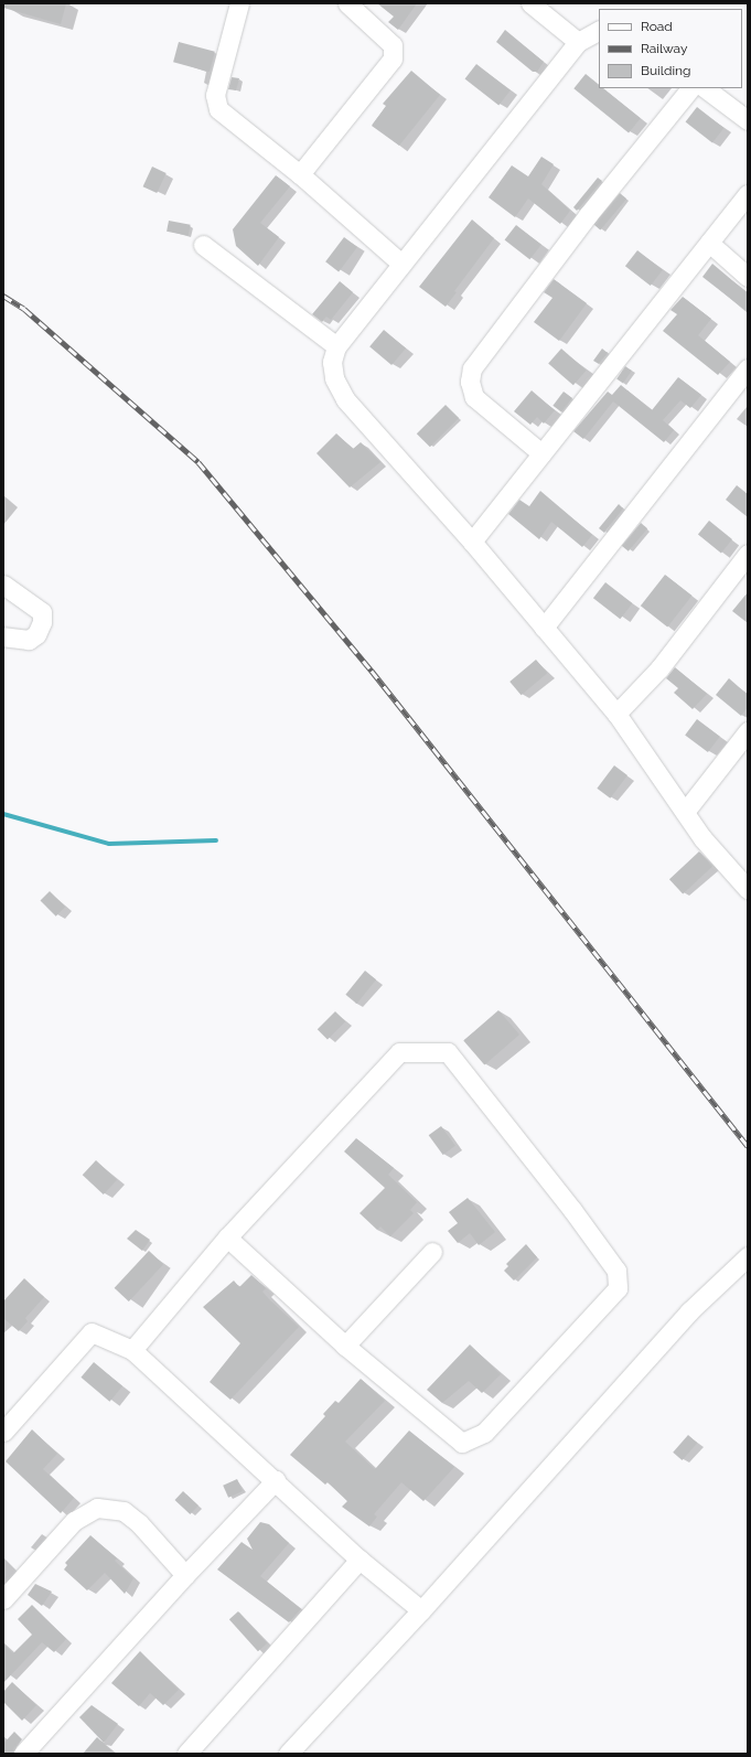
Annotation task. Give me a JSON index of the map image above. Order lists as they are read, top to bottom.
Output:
{
  "legend": ["Road", "Railway", "Building"]
}
